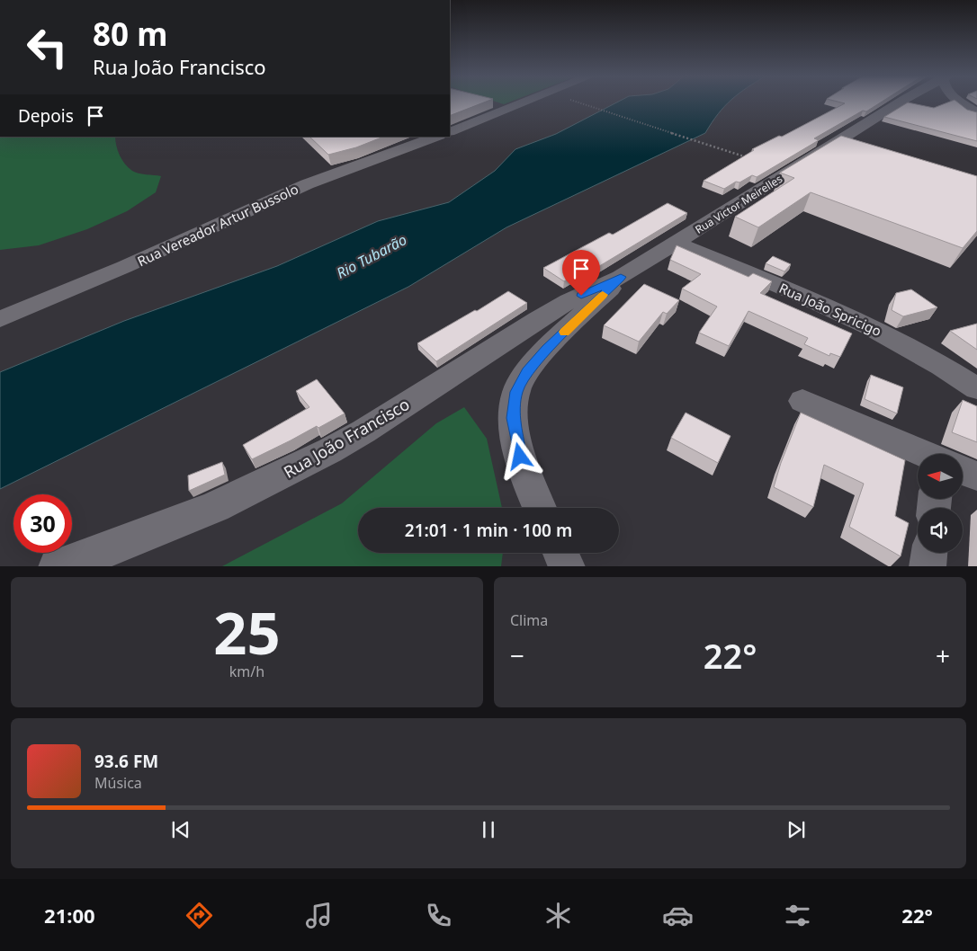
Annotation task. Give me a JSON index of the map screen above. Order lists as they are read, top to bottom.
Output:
{
  "streets": {
    "street": [
      "Rua Victor Meirelles",
      "Rua Vereador Artur Bussolo",
      "Rua João Spricigo",
      "Rua João Francisco"
    ]
  },
  "crossings": [
    ["Rua Victor Meirelles", "Rua João Spricigo"],
    ["Rua Victor Meirelles", "Rua João Francisco"]
  ],
  "water": ["Rio Tubarão"],
  "north": "left",
  "page": {
    "turn": ["80 m", "Rua João Francisco"],
    "then": "Depois",
    "limit": "30",
    "trip": "21:01 · 1 min · 100 m",
    "tile": [
      ["25", "km/h"],
      "Clima"
    ],
    "heat": ["−", "22°", "+"],
    "song": ["93.6 FM", "Música"],
    "tabs": ["21:00", "22°"]
  }
}
